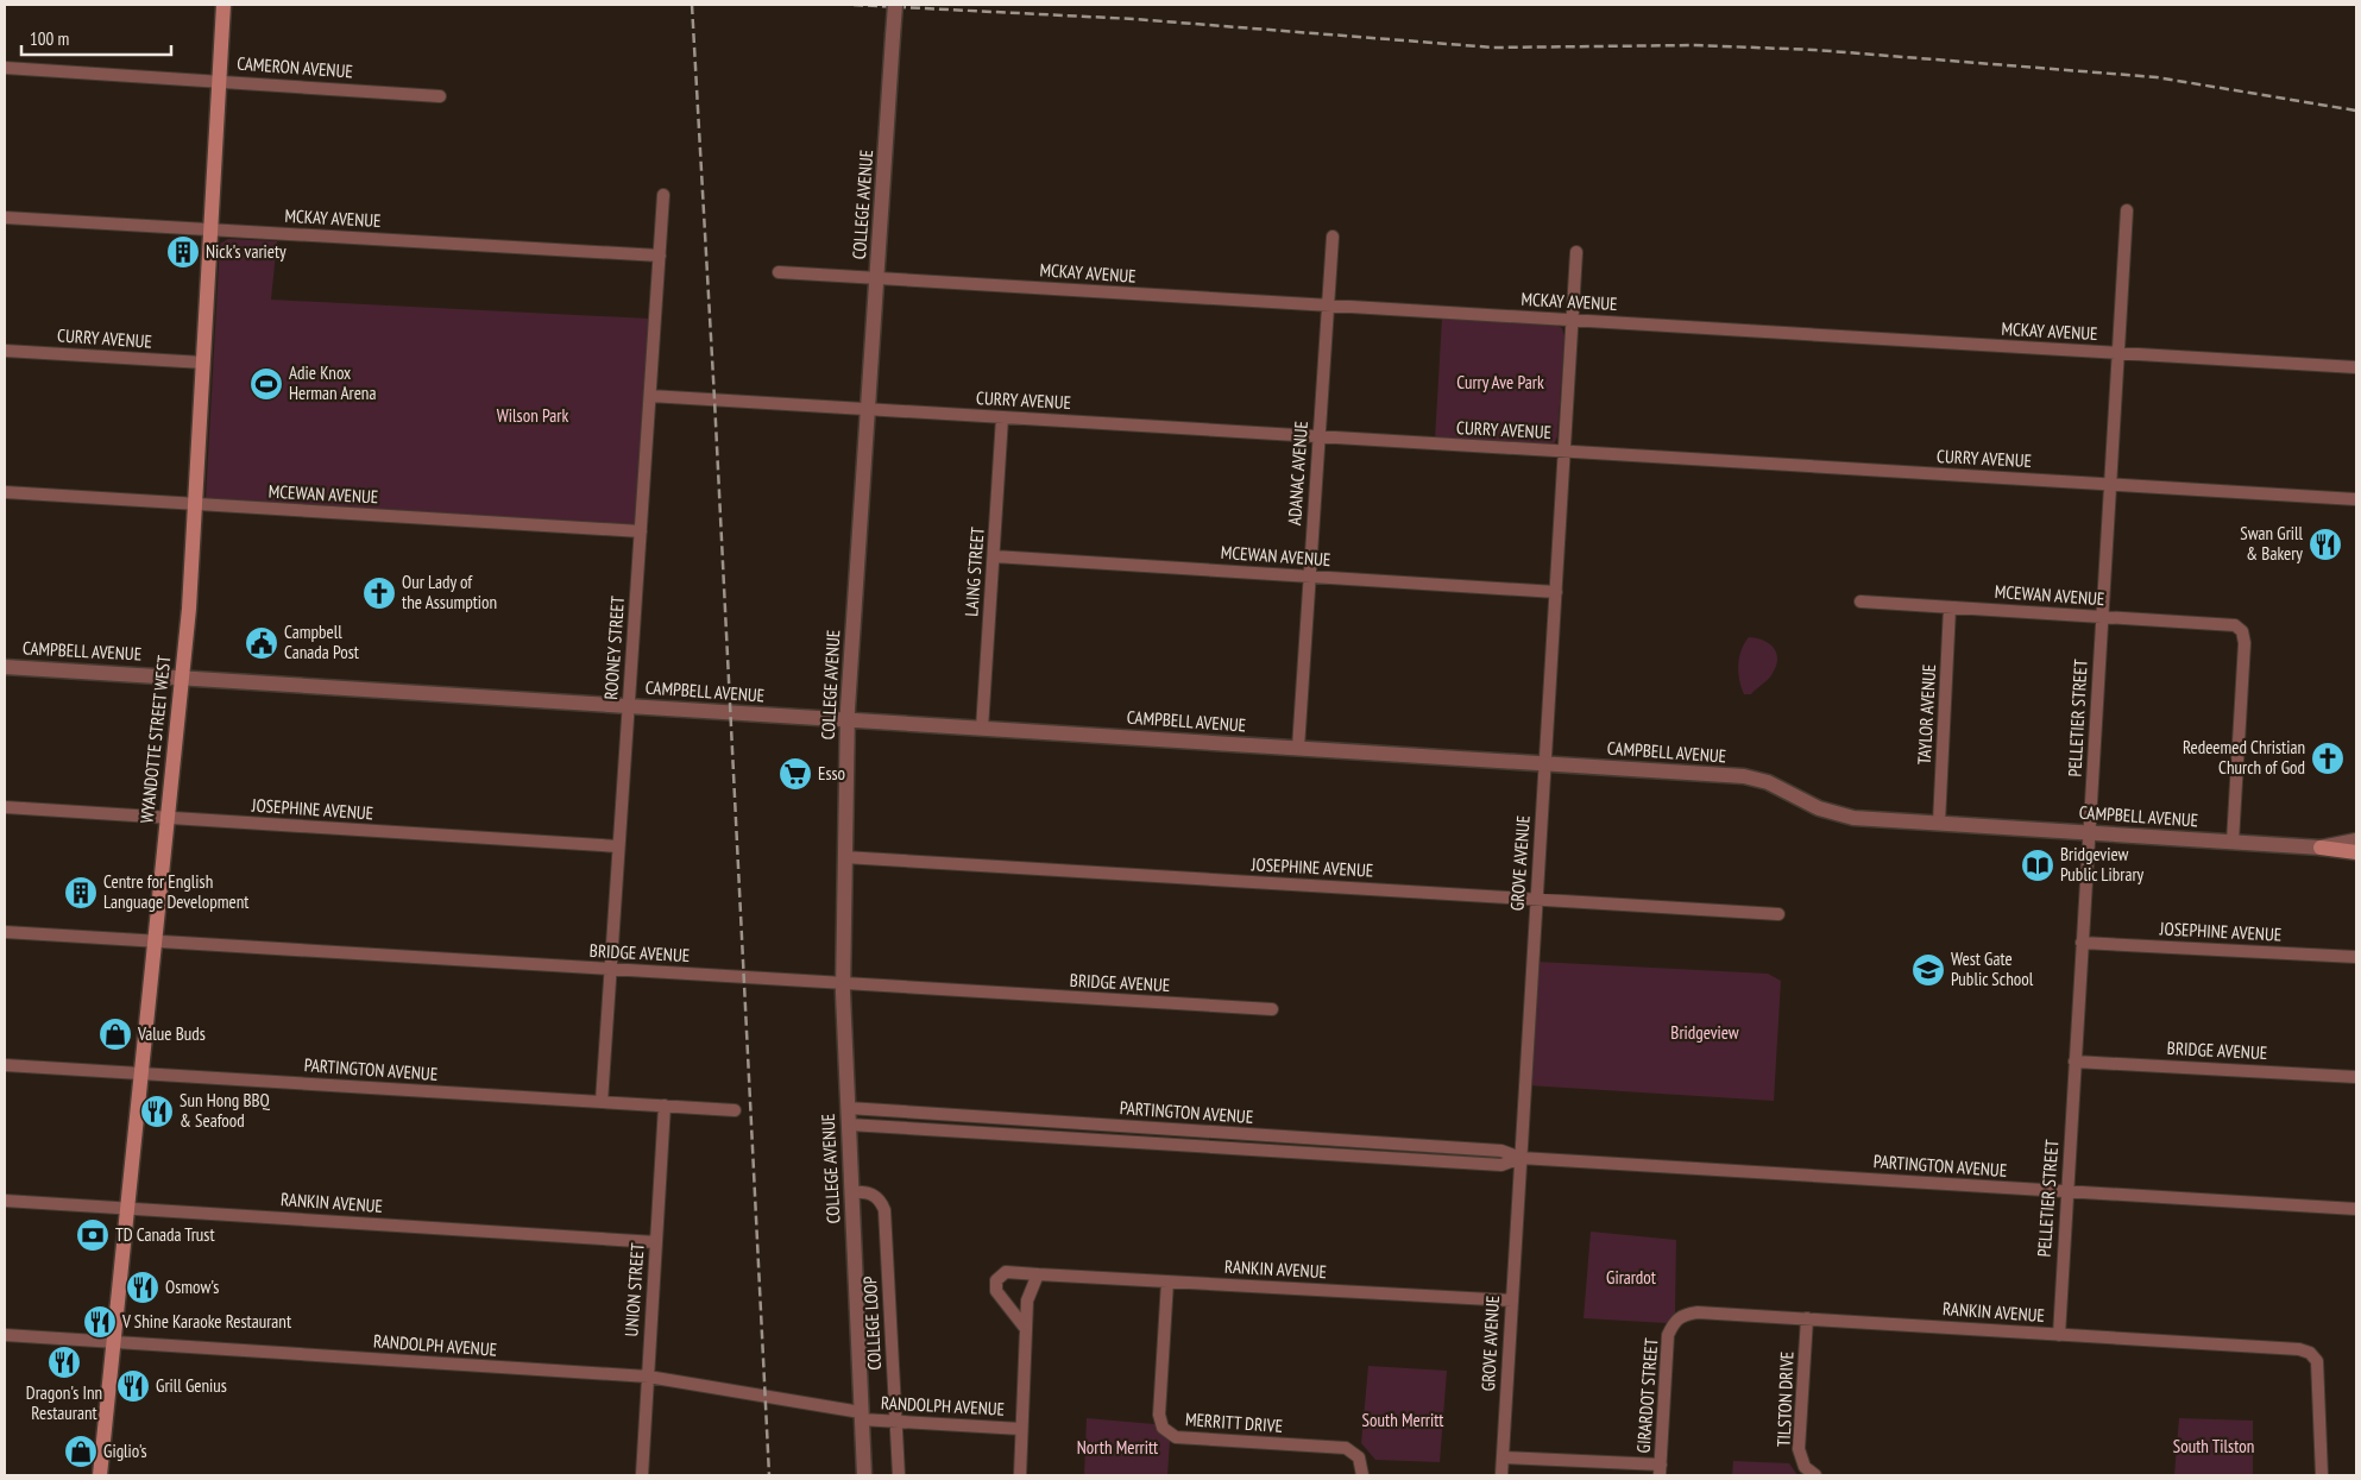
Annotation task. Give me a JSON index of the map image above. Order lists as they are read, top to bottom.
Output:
{
  "streets": {
    "main road": ["WYANDOTTE STREET WEST"],
    "street": [
      "CAMERON AVENUE",
      "COLLEGE AVENUE",
      "MCKAY AVENUE",
      "CURRY AVENUE",
      "ADANAC AVENUE",
      "MCEWAN AVENUE",
      "LAING STREET",
      "ROONEY STREET",
      "CAMPBELL AVENUE",
      "TAYLOR AVENUE",
      "PELLETIER STREET",
      "JOSEPHINE AVENUE",
      "GROVE AVENUE",
      "BRIDGE AVENUE",
      "PARTINGTON AVENUE",
      "RANKIN AVENUE",
      "UNION STREET",
      "COLLEGE LOOP",
      "RANDOLPH AVENUE",
      "GIRARDOT STREET",
      "TILSTON DRIVE",
      "MERRITT DRIVE"
    ]
  },
  "crossings": [
    ["CAMERON AVENUE", "WYANDOTTE STREET WEST"],
    ["COLLEGE AVENUE", "MCKAY AVENUE"],
    ["COLLEGE AVENUE", "CURRY AVENUE"],
    ["COLLEGE AVENUE", "CAMPBELL AVENUE"],
    ["COLLEGE AVENUE", "JOSEPHINE AVENUE"],
    ["COLLEGE AVENUE", "BRIDGE AVENUE"],
    ["COLLEGE AVENUE", "PARTINGTON AVENUE"],
    ["COLLEGE AVENUE", "COLLEGE LOOP"],
    ["COLLEGE AVENUE", "RANDOLPH AVENUE"],
    ["MCKAY AVENUE", "ADANAC AVENUE"],
    ["MCKAY AVENUE", "ROONEY STREET"],
    ["MCKAY AVENUE", "PELLETIER STREET"],
    ["MCKAY AVENUE", "WYANDOTTE STREET WEST"],
    ["MCKAY AVENUE", "GROVE AVENUE"],
    ["CURRY AVENUE", "ADANAC AVENUE"],
    ["CURRY AVENUE", "LAING STREET"],
    ["CURRY AVENUE", "ROONEY STREET"],
    ["CURRY AVENUE", "PELLETIER STREET"],
    ["CURRY AVENUE", "WYANDOTTE STREET WEST"],
    ["CURRY AVENUE", "GROVE AVENUE"],
    ["ADANAC AVENUE", "MCEWAN AVENUE"],
    ["ADANAC AVENUE", "CAMPBELL AVENUE"],
    ["MCEWAN AVENUE", "LAING STREET"],
    ["MCEWAN AVENUE", "ROONEY STREET"],
    ["MCEWAN AVENUE", "CAMPBELL AVENUE"],
    ["MCEWAN AVENUE", "TAYLOR AVENUE"],
    ["MCEWAN AVENUE", "PELLETIER STREET"],
    ["MCEWAN AVENUE", "WYANDOTTE STREET WEST"],
    ["MCEWAN AVENUE", "GROVE AVENUE"],
    ["LAING STREET", "CAMPBELL AVENUE"],
    ["ROONEY STREET", "CAMPBELL AVENUE"],
    ["ROONEY STREET", "JOSEPHINE AVENUE"],
    ["ROONEY STREET", "BRIDGE AVENUE"],
    ["ROONEY STREET", "PARTINGTON AVENUE"],
    ["CAMPBELL AVENUE", "TAYLOR AVENUE"],
    ["CAMPBELL AVENUE", "PELLETIER STREET"],
    ["CAMPBELL AVENUE", "WYANDOTTE STREET WEST"],
    ["CAMPBELL AVENUE", "GROVE AVENUE"],
    ["PELLETIER STREET", "JOSEPHINE AVENUE"],
    ["PELLETIER STREET", "BRIDGE AVENUE"],
    ["PELLETIER STREET", "PARTINGTON AVENUE"],
    ["PELLETIER STREET", "RANKIN AVENUE"],
    ["WYANDOTTE STREET WEST", "JOSEPHINE AVENUE"],
    ["WYANDOTTE STREET WEST", "BRIDGE AVENUE"],
    ["WYANDOTTE STREET WEST", "PARTINGTON AVENUE"],
    ["WYANDOTTE STREET WEST", "RANKIN AVENUE"],
    ["WYANDOTTE STREET WEST", "RANDOLPH AVENUE"],
    ["JOSEPHINE AVENUE", "GROVE AVENUE"],
    ["GROVE AVENUE", "PARTINGTON AVENUE"],
    ["GROVE AVENUE", "RANKIN AVENUE"],
    ["PARTINGTON AVENUE", "UNION STREET"],
    ["RANKIN AVENUE", "UNION STREET"],
    ["RANKIN AVENUE", "GIRARDOT STREET"],
    ["RANKIN AVENUE", "TILSTON DRIVE"],
    ["RANKIN AVENUE", "MERRITT DRIVE"],
    ["UNION STREET", "RANDOLPH AVENUE"],
    ["COLLEGE LOOP", "RANDOLPH AVENUE"]
  ],
  "parks": [
    "Curry Ave Park",
    "Wilson Park",
    "Bridgeview",
    "Girardot",
    "South Merritt",
    "South Tilston",
    "North Merritt"
  ],
  "places": {
    "building": ["Nick's variety", "Centre for English Language Development"],
    "sports": ["Adie Knox Herman Arena"],
    "restaurant": [
      "Swan Grill & Bakery",
      "Sun Hong BBQ & Seafood",
      "Osmow's",
      "V Shine Karaoke Restaurant",
      "Dragon's Inn Restaurant",
      "Grill Genius"
    ],
    "church": ["Our Lady of the Assumption", "Redeemed Christian Church of God"],
    "public building": ["Campbell Canada Post"],
    "supermarket": ["Esso"],
    "library": ["Bridgeview Public Library"],
    "school or university": ["West Gate Public School"],
    "shop": ["Value Buds", "Giglio's"],
    "bank": ["TD Canada Trust"]
  },
  "scale_bar": "100 m"
}
